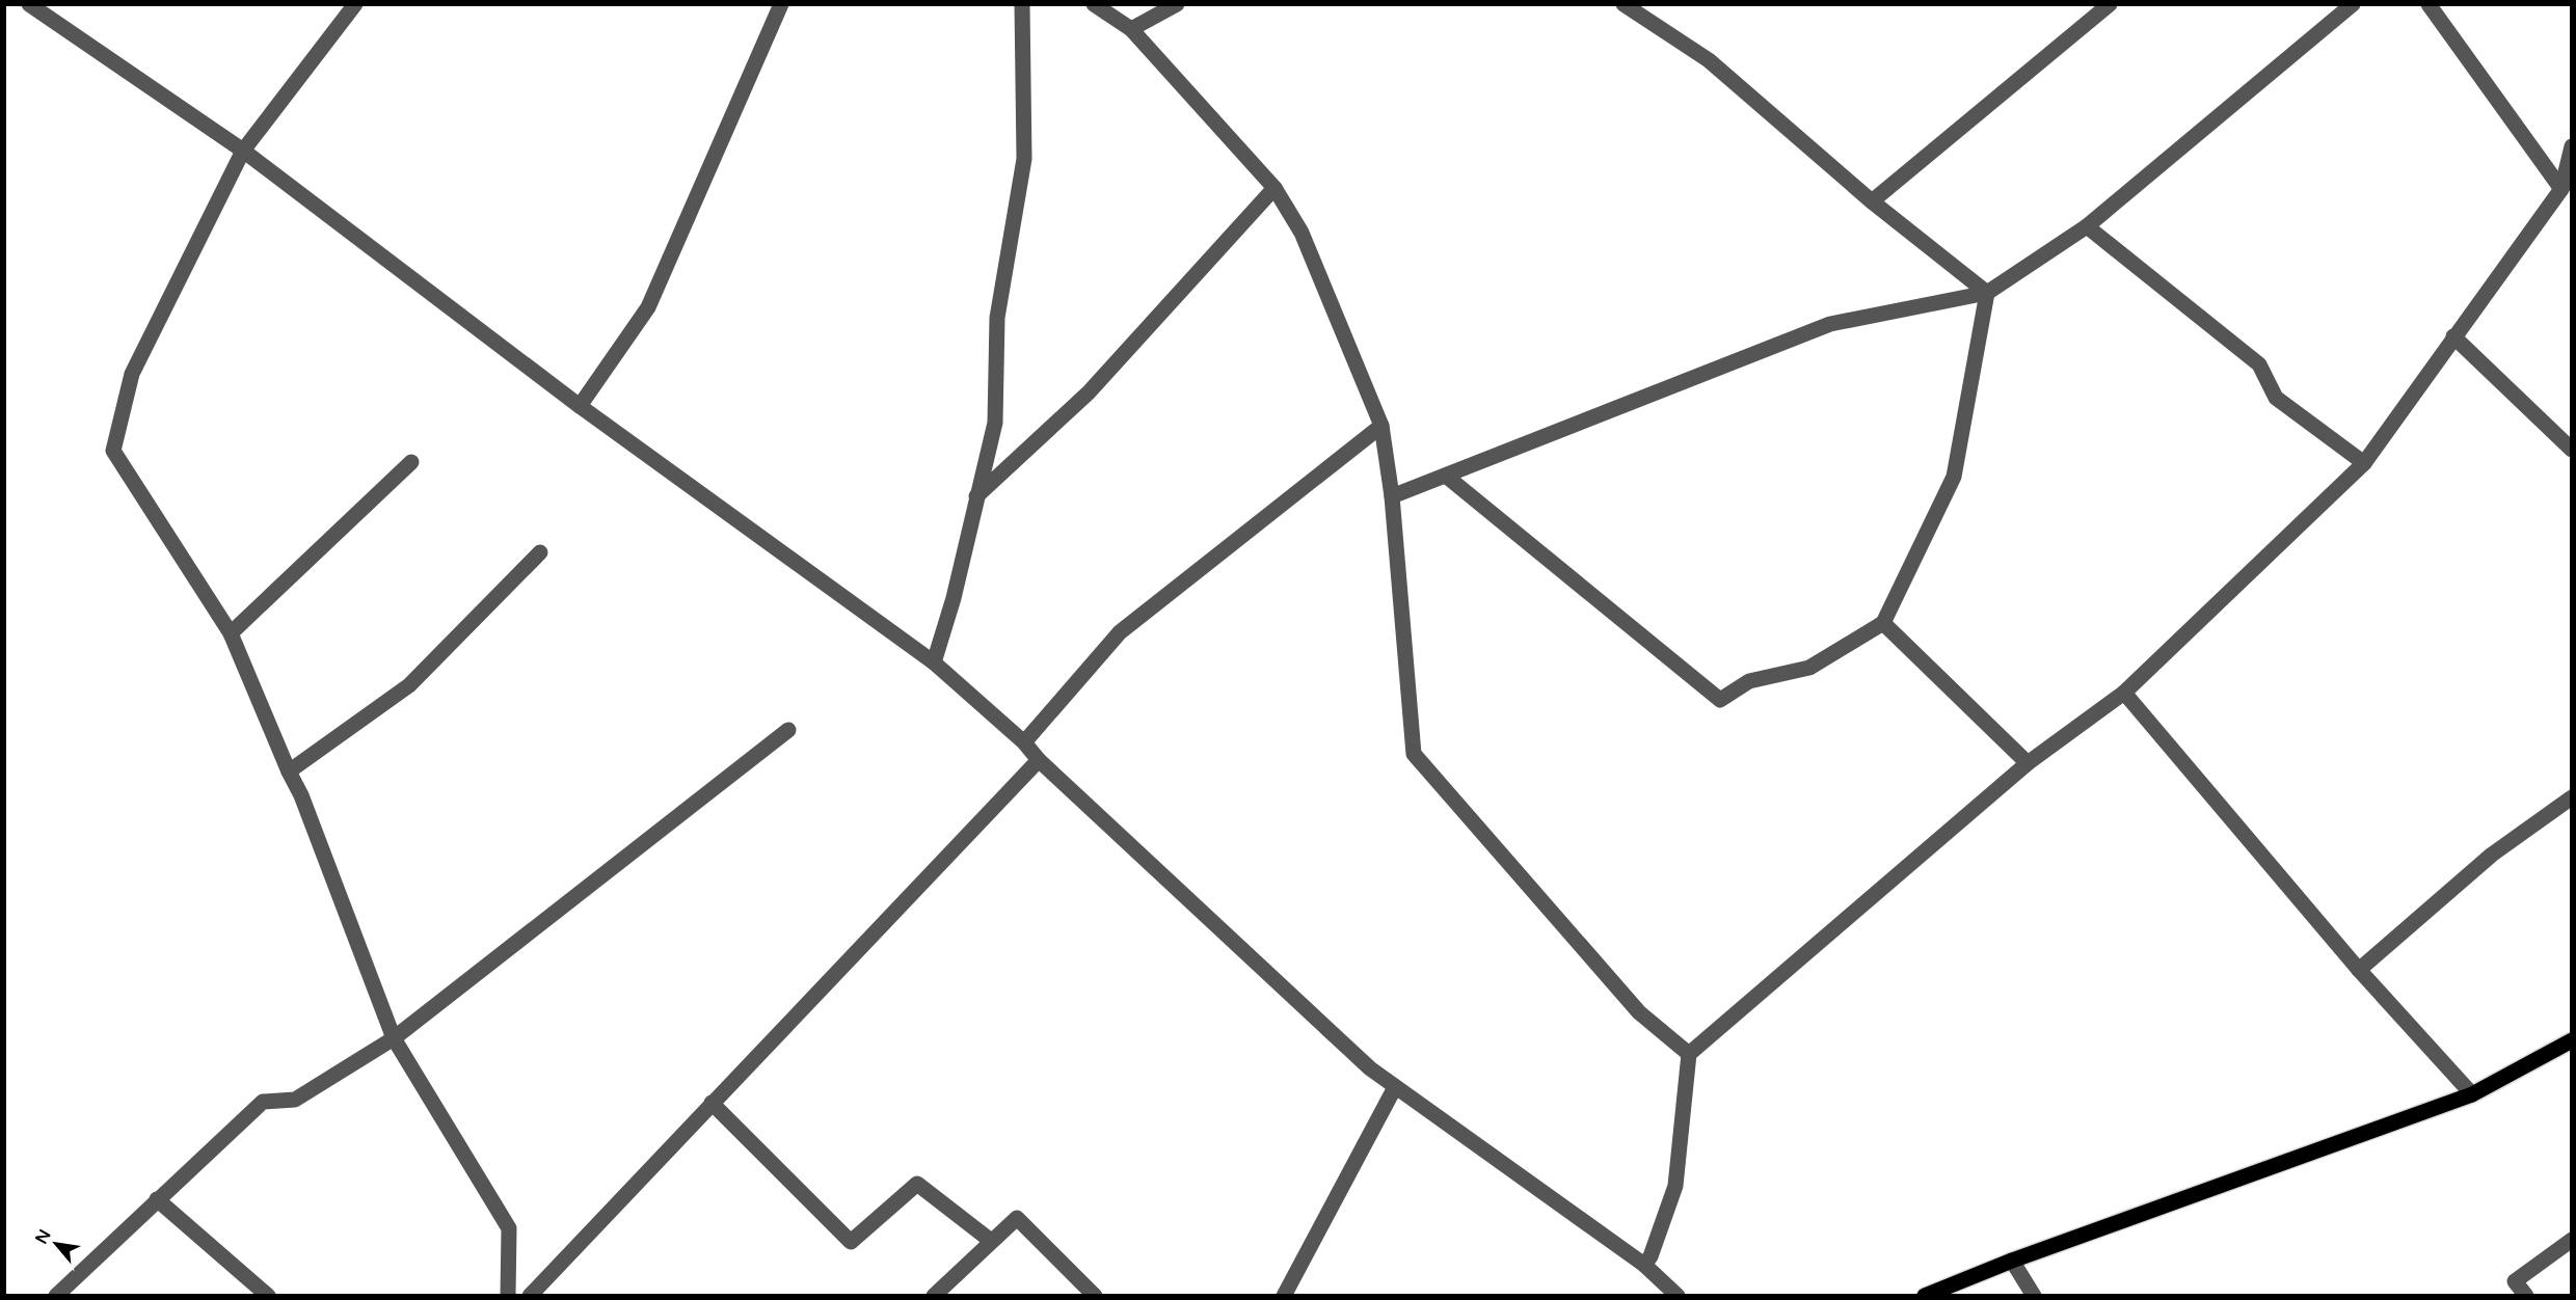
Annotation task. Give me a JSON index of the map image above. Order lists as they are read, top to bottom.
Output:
{
  "north": "top left"
}
